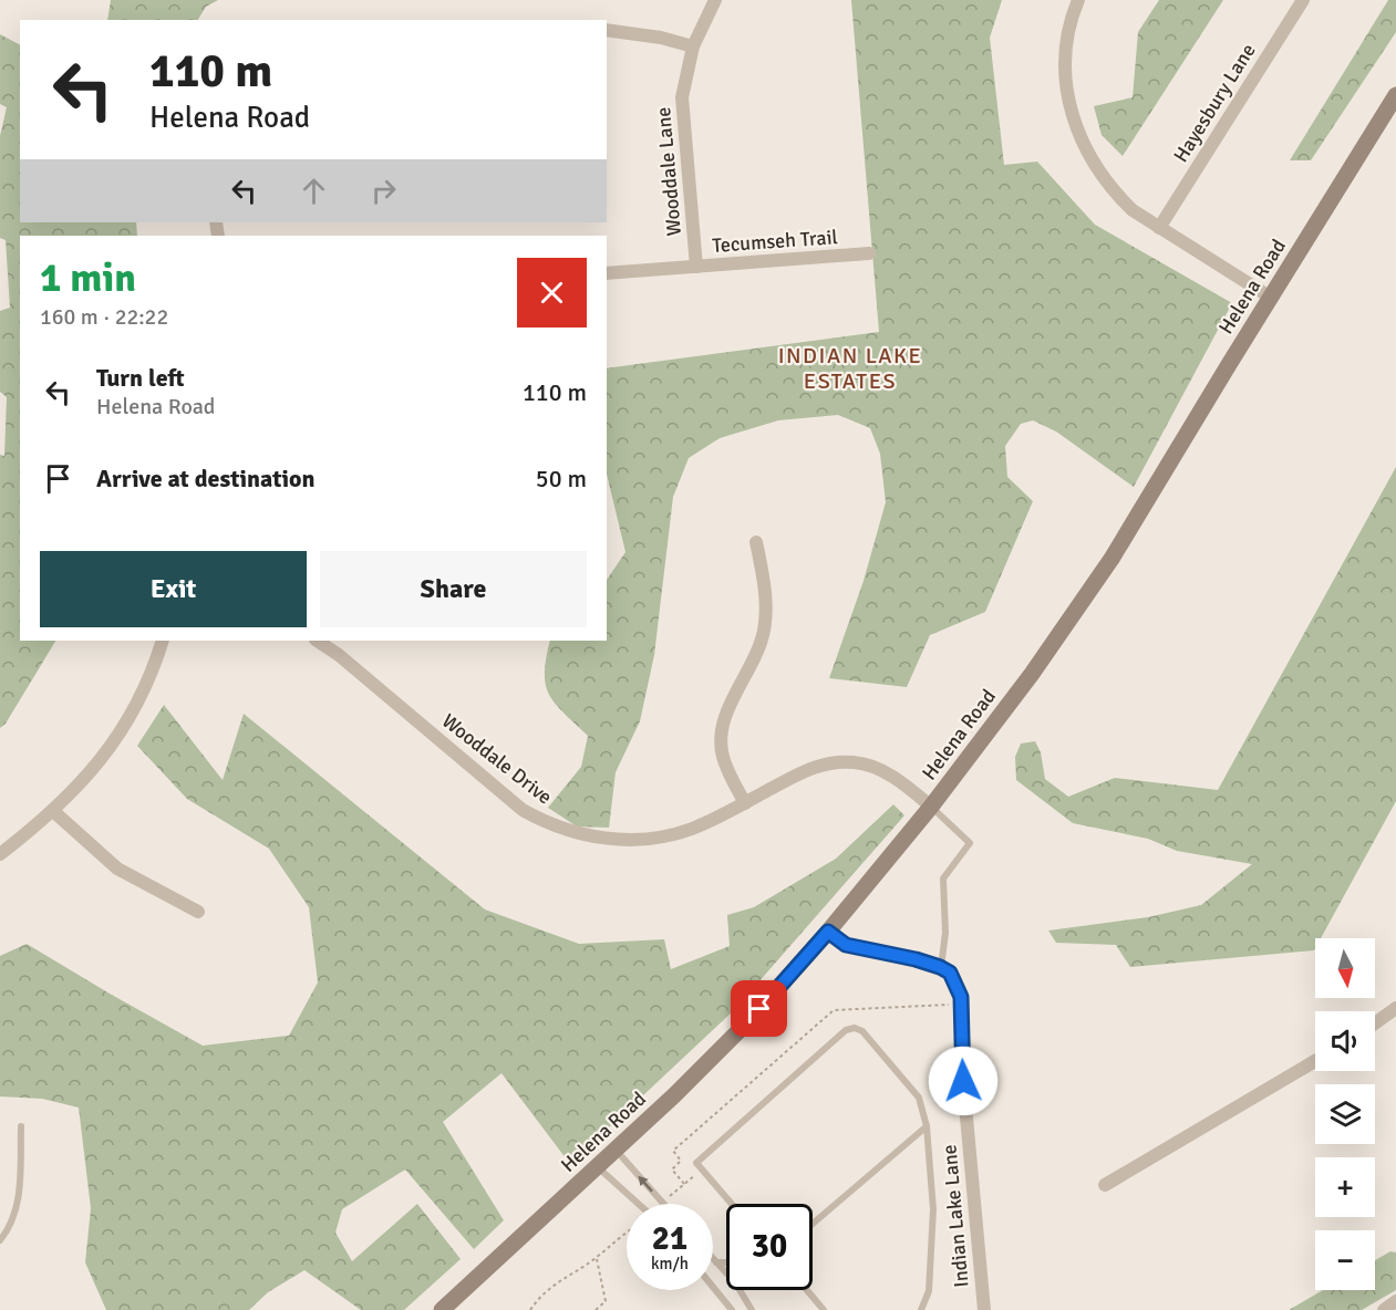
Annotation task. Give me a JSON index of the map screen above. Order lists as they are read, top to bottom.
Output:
{
  "streets": {
    "main road": ["Helena Road"],
    "street": [
      "Hayesbury Lane",
      "Wooddale Lane",
      "Tecumseh Trail",
      "Wooddale Drive",
      "Indian Lake Lane"
    ]
  },
  "crossings": [
    ["Wooddale Lane", "Tecumseh Trail"],
    ["Helena Road", "Wooddale Drive"]
  ],
  "districts": ["INDIAN LAKE ESTATES"],
  "north": "bottom",
  "page": {
    "turn": ["110 m", "Helena Road"],
    "heading": ["1 min", "160 m · 22:22"],
    "list": [
      {
        "name": "Turn left",
        "note": "Helena Road",
        "value": "110 m"
      },
      {
        "name": "Arrive at destination",
        "value": "50 m"
      }
    ],
    "buttons": ["Exit", "Share"],
    "map_buttons": ["+", "−"],
    "speed": "21 km/h",
    "limit": "30"
  }
}
